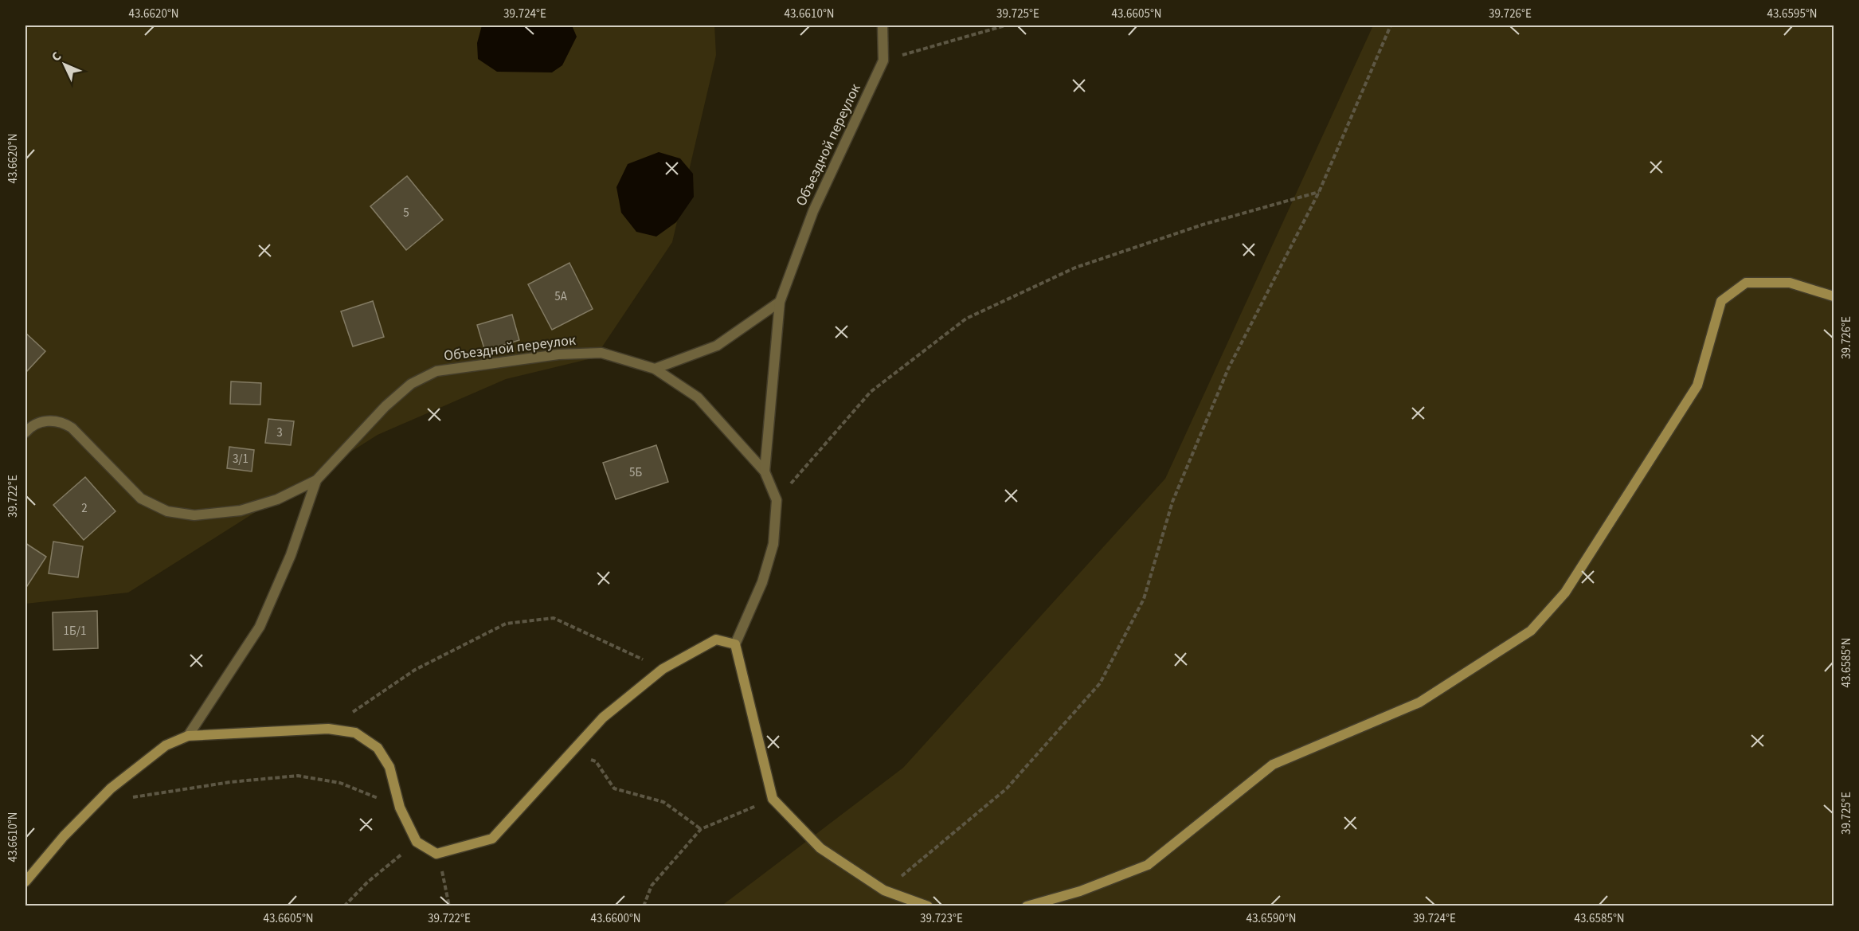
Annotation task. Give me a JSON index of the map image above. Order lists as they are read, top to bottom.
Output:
{
  "streets": {
    "street": ["Объездной переулок"]
  },
  "house_numbers": [
    "5",
    "5А",
    "3",
    "3/1",
    "5Б",
    "2",
    "1Б/1"
  ],
  "north": "top left",
  "coordinates": [
    "43.6620°N",
    "39.724°E",
    "43.6610°N",
    "39.725°E",
    "43.6605°N",
    "39.726°E",
    "43.6595°N",
    "39.722°E",
    "43.6585°N",
    "43.6600°N",
    "39.723°E",
    "43.6590°N"
  ]
}
